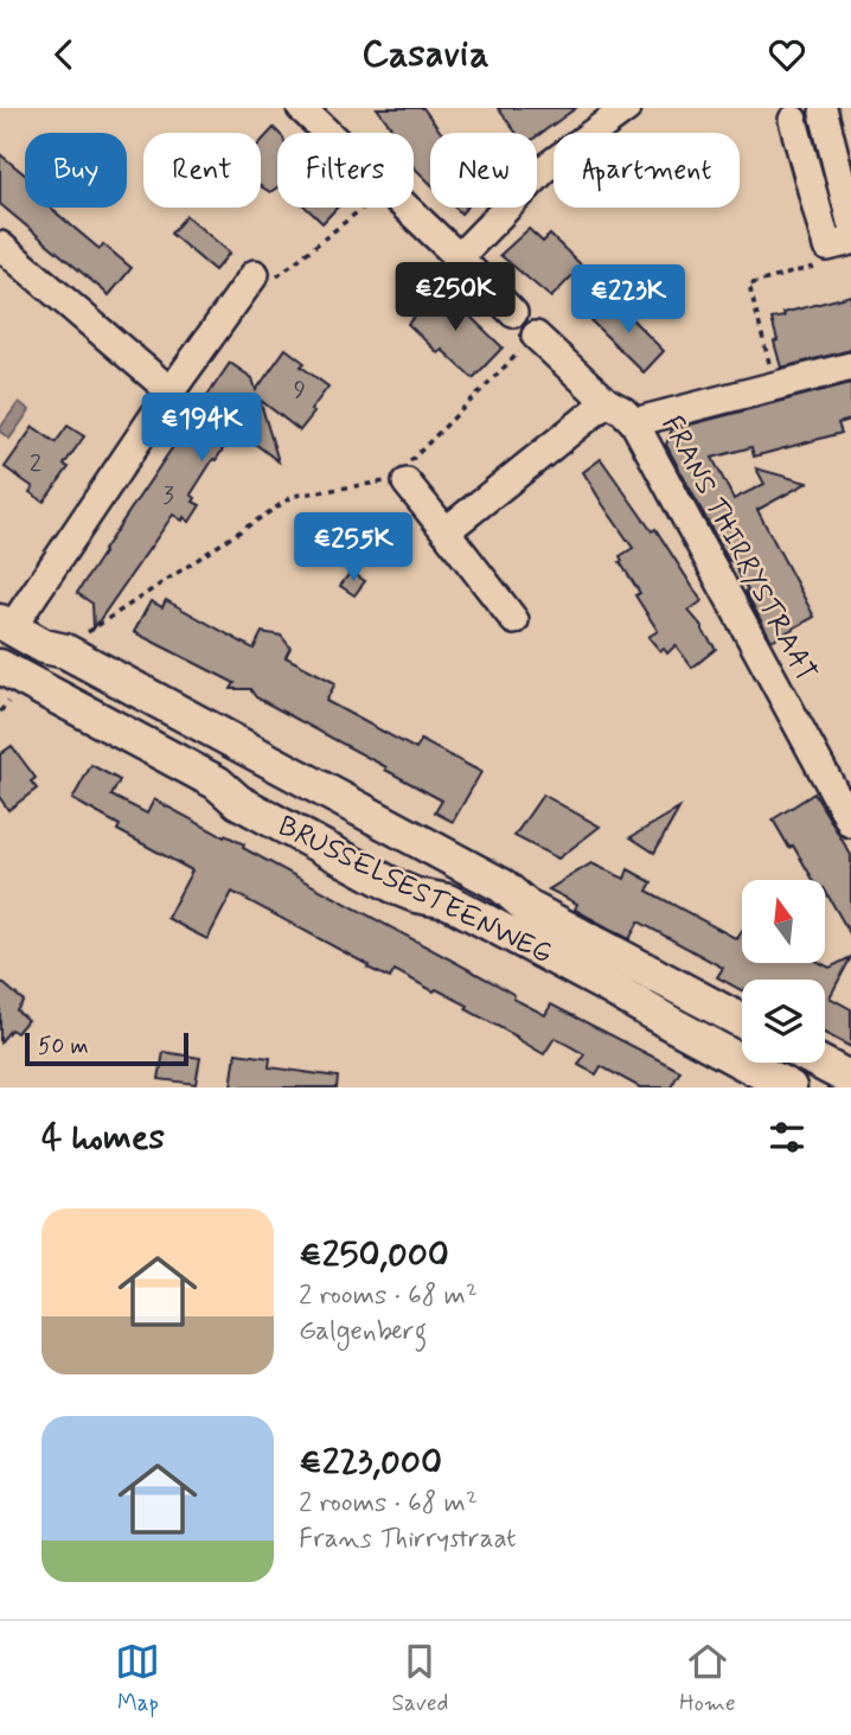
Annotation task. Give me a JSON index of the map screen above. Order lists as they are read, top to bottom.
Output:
{
  "streets": {
    "street": ["FRANS THIRRYSTRAAT", "BRUSSELSESTEENWEG"]
  },
  "house_numbers": ["9", "2", "3"],
  "scale_bar": "50 m",
  "north": "top",
  "page": {
    "header": "Casavia",
    "chip": [
      "Buy",
      "Rent",
      "Filters",
      "New",
      "Apartment"
    ],
    "price": [
      "€250K",
      "€223K",
      "€194K",
      "€255K"
    ],
    "scale": "50 m",
    "heading": "4 homes",
    "list": [
      {
        "name": "€250,000",
        "note": "2 rooms · 68 m² · Galgenberg"
      },
      {
        "name": "€223,000",
        "note": "2 rooms · 68 m² · Frans Thirrystraat"
      }
    ],
    "tabs": ["Map", "Saved", "Home"]
  }
}
